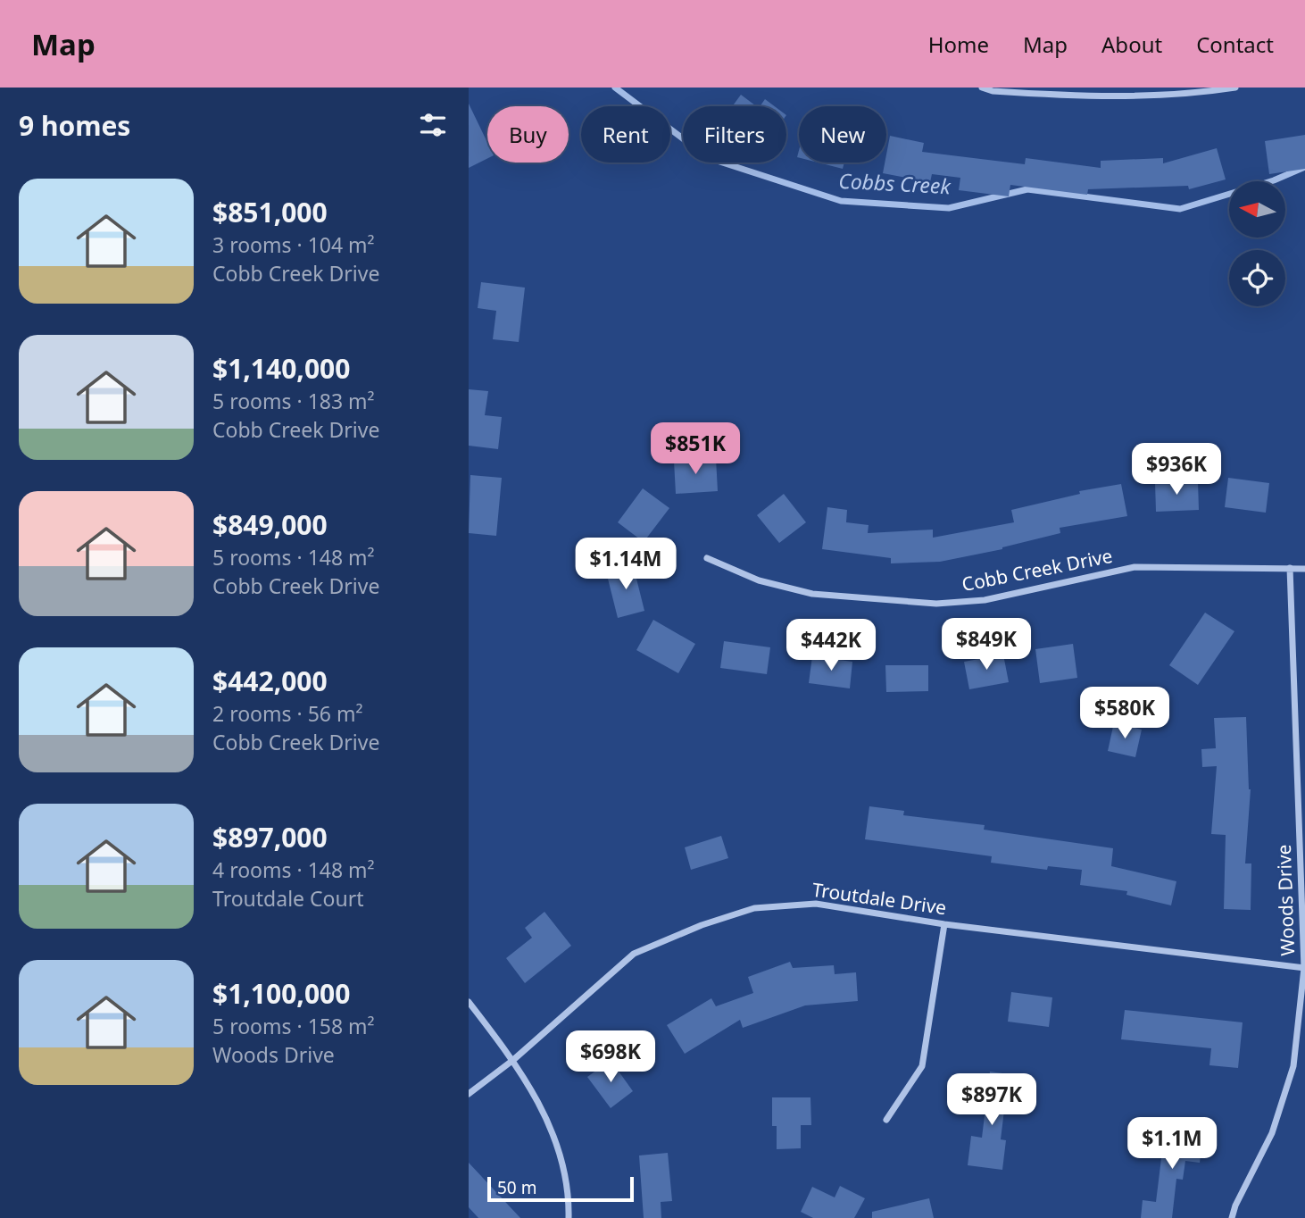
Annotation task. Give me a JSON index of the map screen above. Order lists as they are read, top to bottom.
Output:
{
  "streets": {
    "street": ["Cobb Creek Drive", "Troutdale Drive", "Woods Drive"]
  },
  "crossings": [
    ["Cobb Creek Drive", "Woods Drive"],
    ["Troutdale Drive", "Woods Drive"]
  ],
  "water": ["Cobbs Creek"],
  "scale_bar": "50 m",
  "north": "left",
  "page": {
    "header": "Map",
    "nav": [
      "Home",
      "Map",
      "About",
      "Contact"
    ],
    "heading": "9 homes",
    "chip": [
      "Buy",
      "Rent",
      "Filters",
      "New"
    ],
    "list": [
      {
        "name": "$851,000",
        "note": "3 rooms · 104 m² · Cobb Creek Drive"
      },
      {
        "name": "$1,140,000",
        "note": "5 rooms · 183 m² · Cobb Creek Drive"
      },
      {
        "name": "$849,000",
        "note": "5 rooms · 148 m² · Cobb Creek Drive"
      },
      {
        "name": "$442,000",
        "note": "2 rooms · 56 m² · Cobb Creek Drive"
      },
      {
        "name": "$897,000",
        "note": "4 rooms · 148 m² · Troutdale Court"
      },
      {
        "name": "$1,100,000",
        "note": "5 rooms · 158 m² · Woods Drive"
      }
    ],
    "price": [
      "$851K",
      "$936K",
      "$1.14M",
      "$849K",
      "$442K",
      "$580K",
      "$698K",
      "$897K",
      "$1.1M"
    ],
    "scale": "50 m"
  }
}
